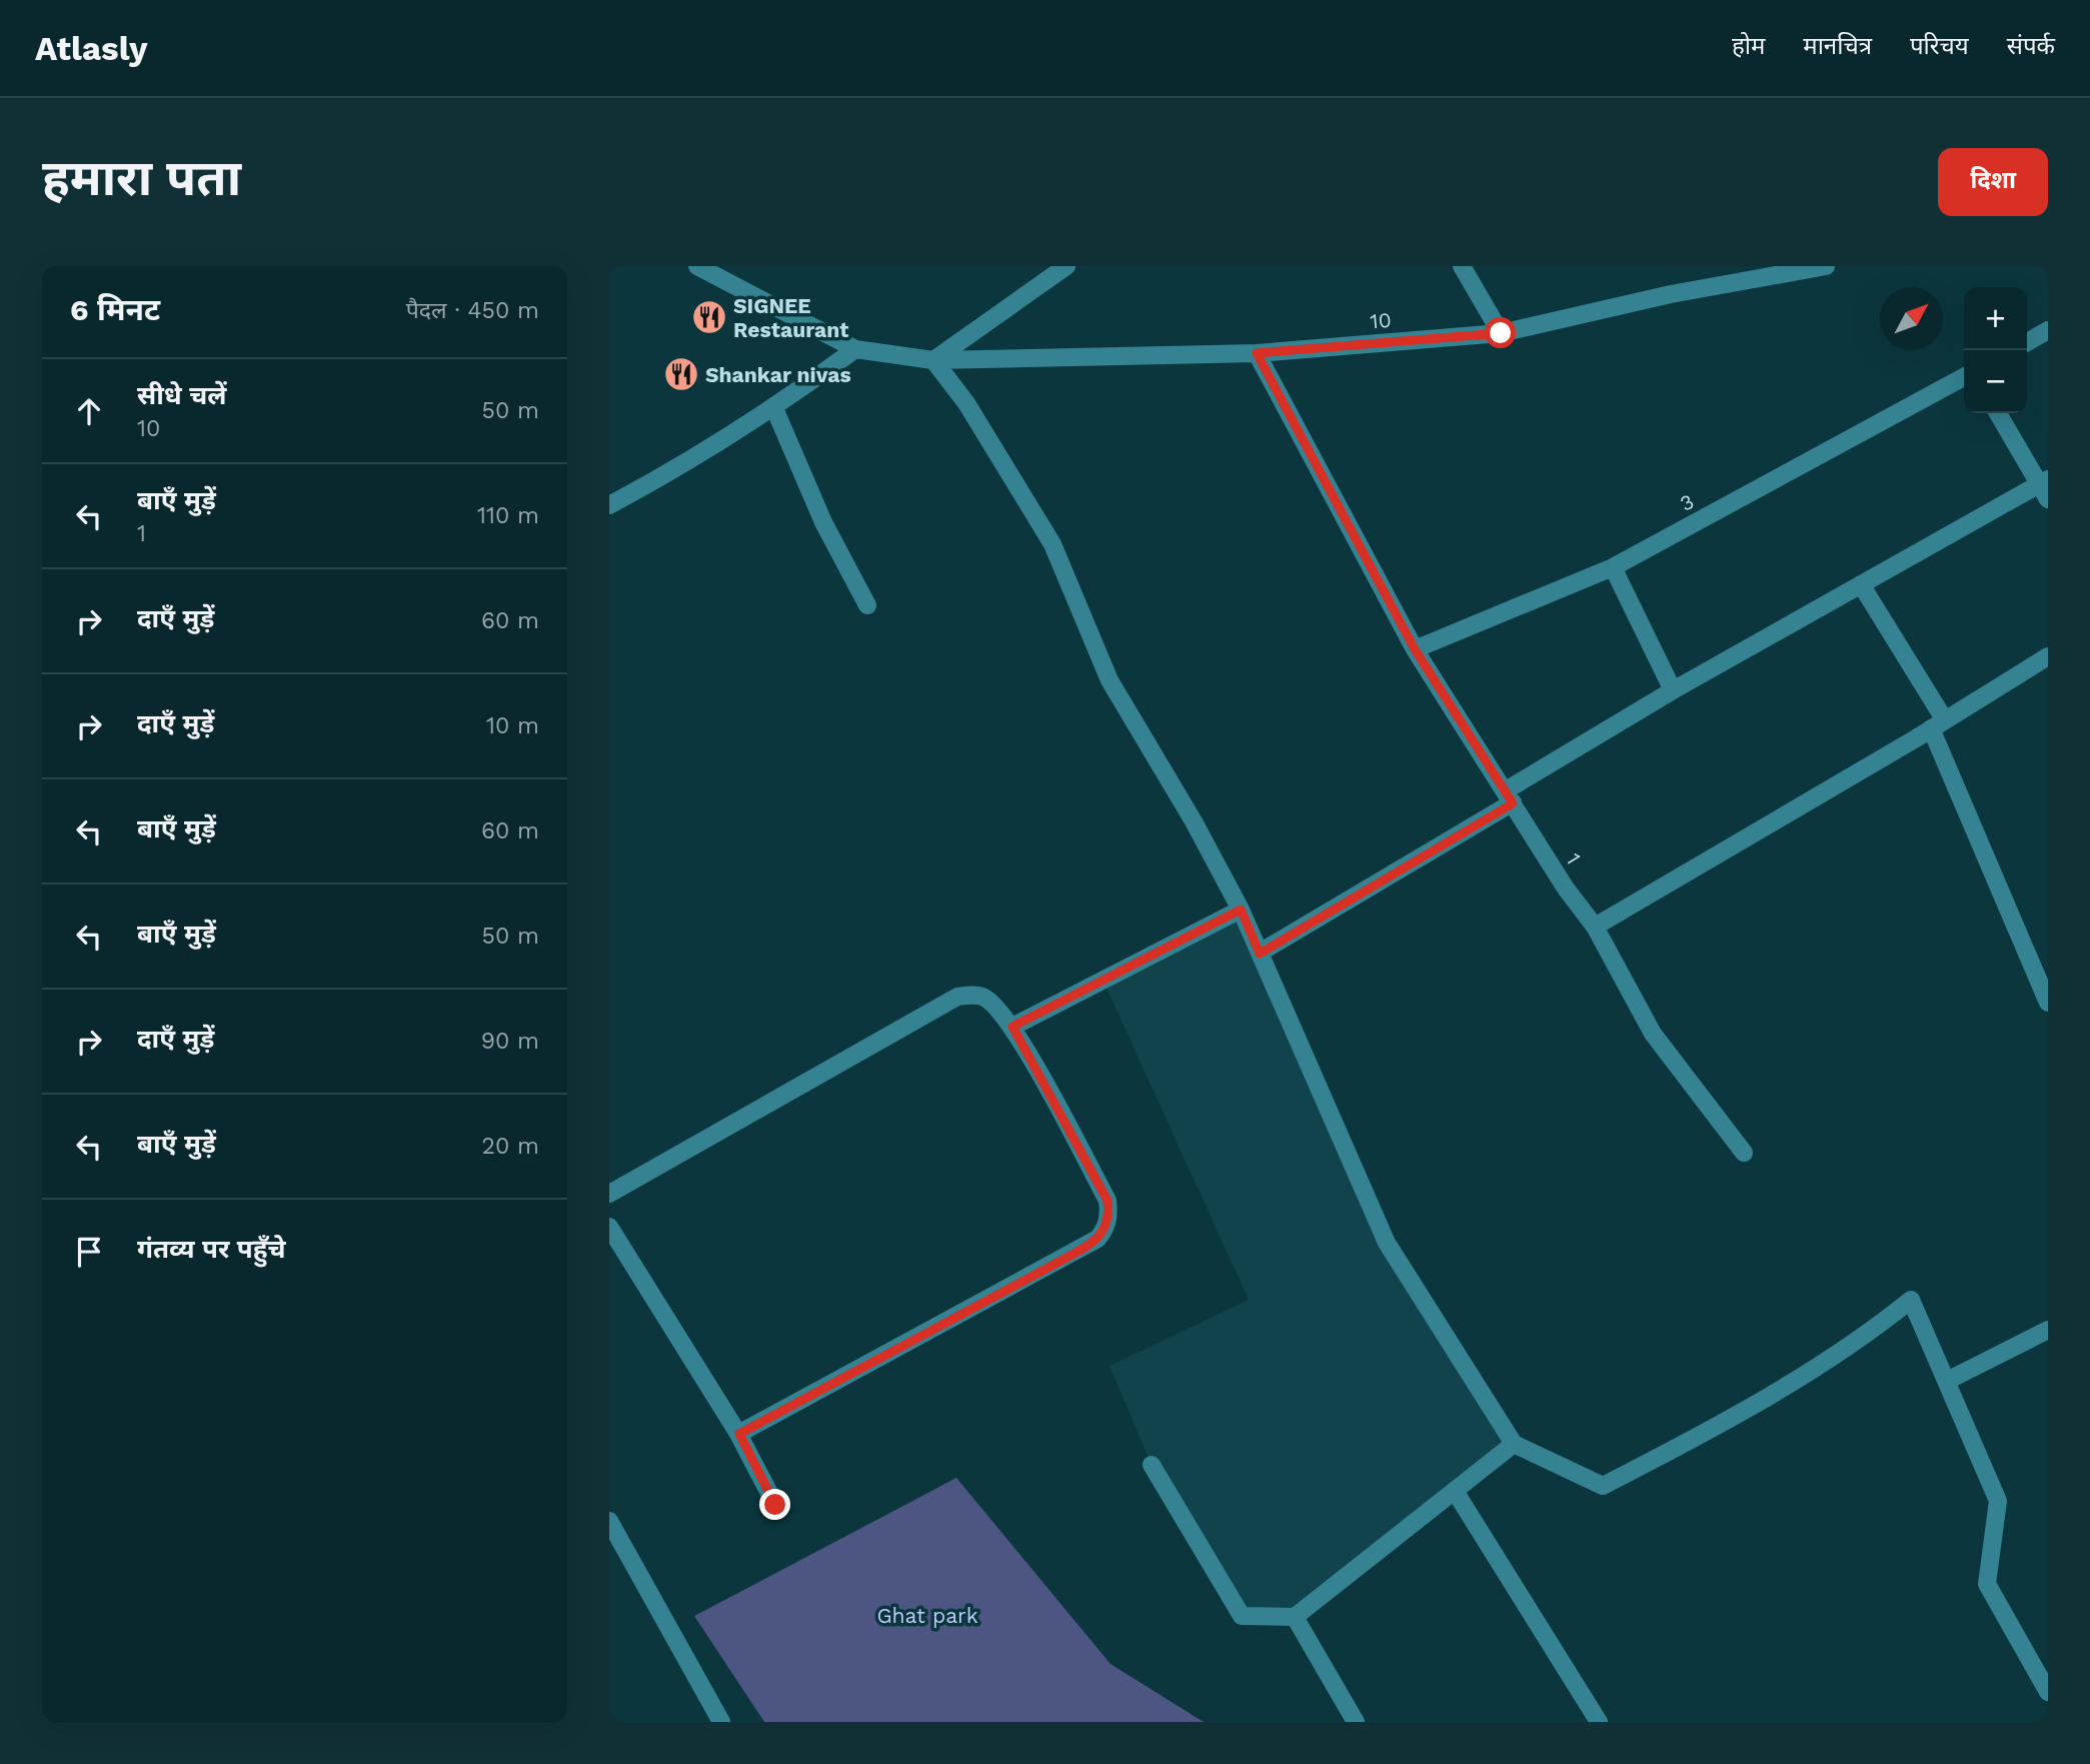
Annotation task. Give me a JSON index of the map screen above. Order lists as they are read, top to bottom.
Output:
{
  "streets": {
    "street": ["10", "3", "1"]
  },
  "crossings": [
    ["10", "1"],
    ["3", "1"]
  ],
  "parks": ["Ghat park"],
  "places": {
    "restaurant": ["SIGNEE Restaurant", "Shankar nivas"]
  },
  "north": "top right",
  "page": {
    "header": "Atlasly",
    "nav": [
      "होम",
      "मानचित्र",
      "परिचय",
      "संपर्क"
    ],
    "buttons": "दिशा",
    "title": "हमारा पता",
    "heading": ["6 मिनट", "पैदल · 450 m"],
    "map_buttons": ["+", "−"],
    "list": [
      ["सीधे चलें", "10", "50 m"],
      ["बाएँ मुड़ें", "1", "110 m"],
      ["दाएँ मुड़ें", "60 m"],
      ["दाएँ मुड़ें", "10 m"],
      ["बाएँ मुड़ें", "60 m"],
      ["बाएँ मुड़ें", "50 m"],
      ["दाएँ मुड़ें", "90 m"],
      ["बाएँ मुड़ें", "20 m"],
      "गंतव्य पर पहुँचे"
    ]
  }
}
